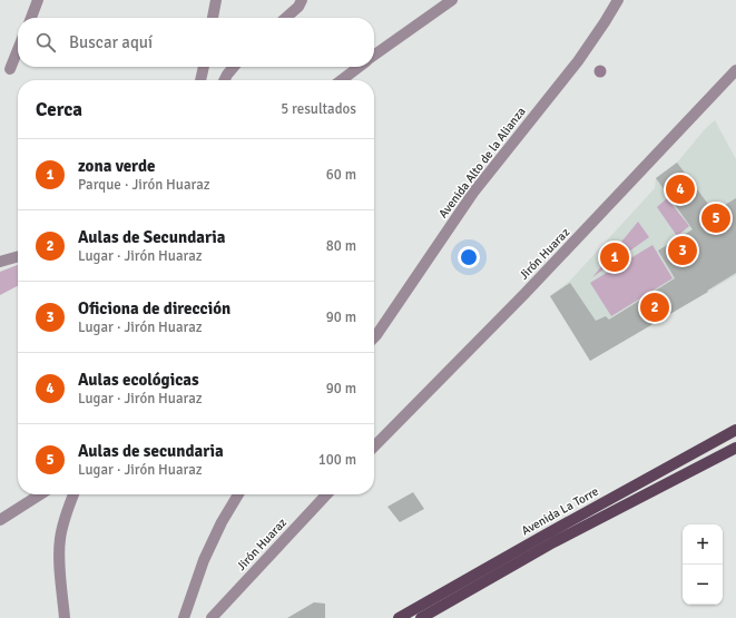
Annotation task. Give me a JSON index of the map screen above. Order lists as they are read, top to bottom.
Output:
{
  "streets": {
    "main road": ["Avenida La Torre"],
    "street": ["Avenida Alto de la Alianza", "Jirón Huaraz"]
  },
  "page": {
    "search": "Buscar aquí",
    "heading": ["Cerca", "5 resultados"],
    "list": [
      {
        "mark": "1",
        "name": "zona verde",
        "note": "Parque · Jirón Huaraz",
        "value": "60 m"
      },
      {
        "mark": "2",
        "name": "Aulas de Secundaria",
        "note": "Lugar · Jirón Huaraz",
        "value": "80 m"
      },
      {
        "mark": "3",
        "name": "Oficiona de dirección",
        "note": "Lugar · Jirón Huaraz",
        "value": "90 m"
      },
      {
        "mark": "4",
        "name": "Aulas ecológicas",
        "note": "Lugar · Jirón Huaraz",
        "value": "90 m"
      },
      {
        "mark": "5",
        "name": "Aulas de secundaria",
        "note": "Lugar · Jirón Huaraz",
        "value": "100 m"
      }
    ],
    "pins": [
      "4",
      "5",
      "3",
      "1",
      "2"
    ],
    "map_buttons": ["+", "−"]
  }
}
